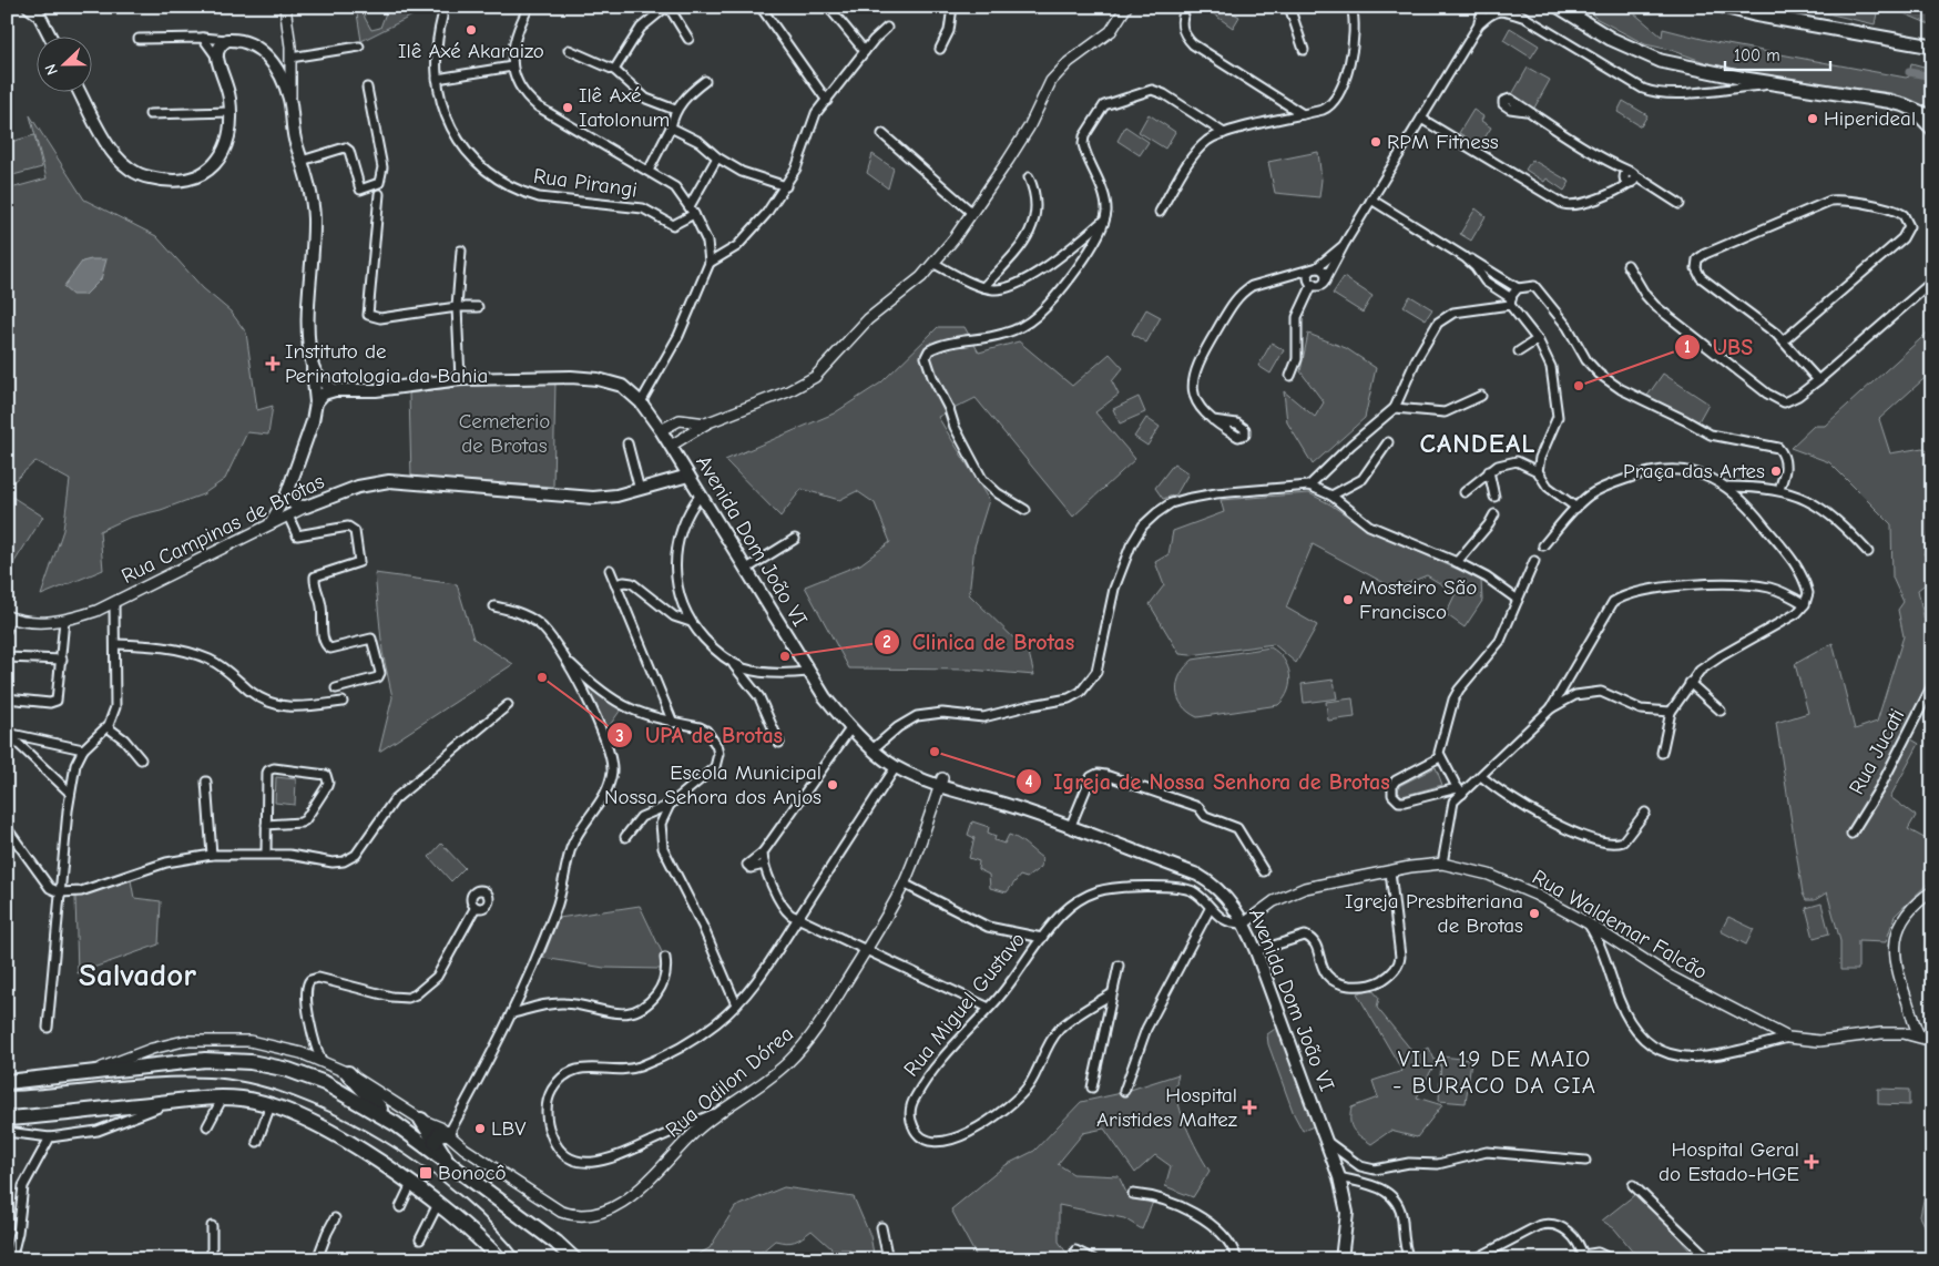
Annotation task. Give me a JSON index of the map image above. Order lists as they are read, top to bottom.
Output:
{
  "streets": {
    "main road": ["Rua Campinas de Brotas", "Avenida Dom João VI"],
    "street": [
      "Rua Pirangi",
      "Rua Jucati",
      "Rua Waldemar Falcão",
      "Rua Miguel Gustavo",
      "Rua Odilon Dórea"
    ]
  },
  "crossings": [
    ["Rua Campinas de Brotas", "Avenida Dom João VI"],
    ["Avenida Dom João VI", "Rua Waldemar Falcão"],
    ["Avenida Dom João VI", "Rua Miguel Gustavo"],
    ["Avenida Dom João VI", "Rua Odilon Dórea"],
    ["Rua Waldemar Falcão", "Rua Miguel Gustavo"]
  ],
  "districts": ["CANDEAL", "Salvador", "VILA 19 DE MAIO - BURACO DA GIA"],
  "parks": ["Cemeterio de Brotas"],
  "places": {
    "other": [
      "Ilê Axé Akaraizo",
      "Ilê Axé Iatolonum",
      "Hiperideal",
      "RPM Fitness",
      "UBS",
      "Praça das Artes",
      "Mosteiro São Francisco",
      "Clinica de Brotas",
      "UPA de Brotas",
      "Igreja de Nossa Senhora de Brotas",
      "Escola Municipal Nossa Sehora dos Anjos",
      "Igreja Presbiteriana de Brotas",
      "LBV"
    ],
    "health": ["Instituto de Perinatologia da Bahia", "Hospital Aristides Maltez", "Hospital Geral do Estado-HGE"],
    "transit": ["Bonocô"]
  },
  "scale_bar": "100 m",
  "north": "left"
}
